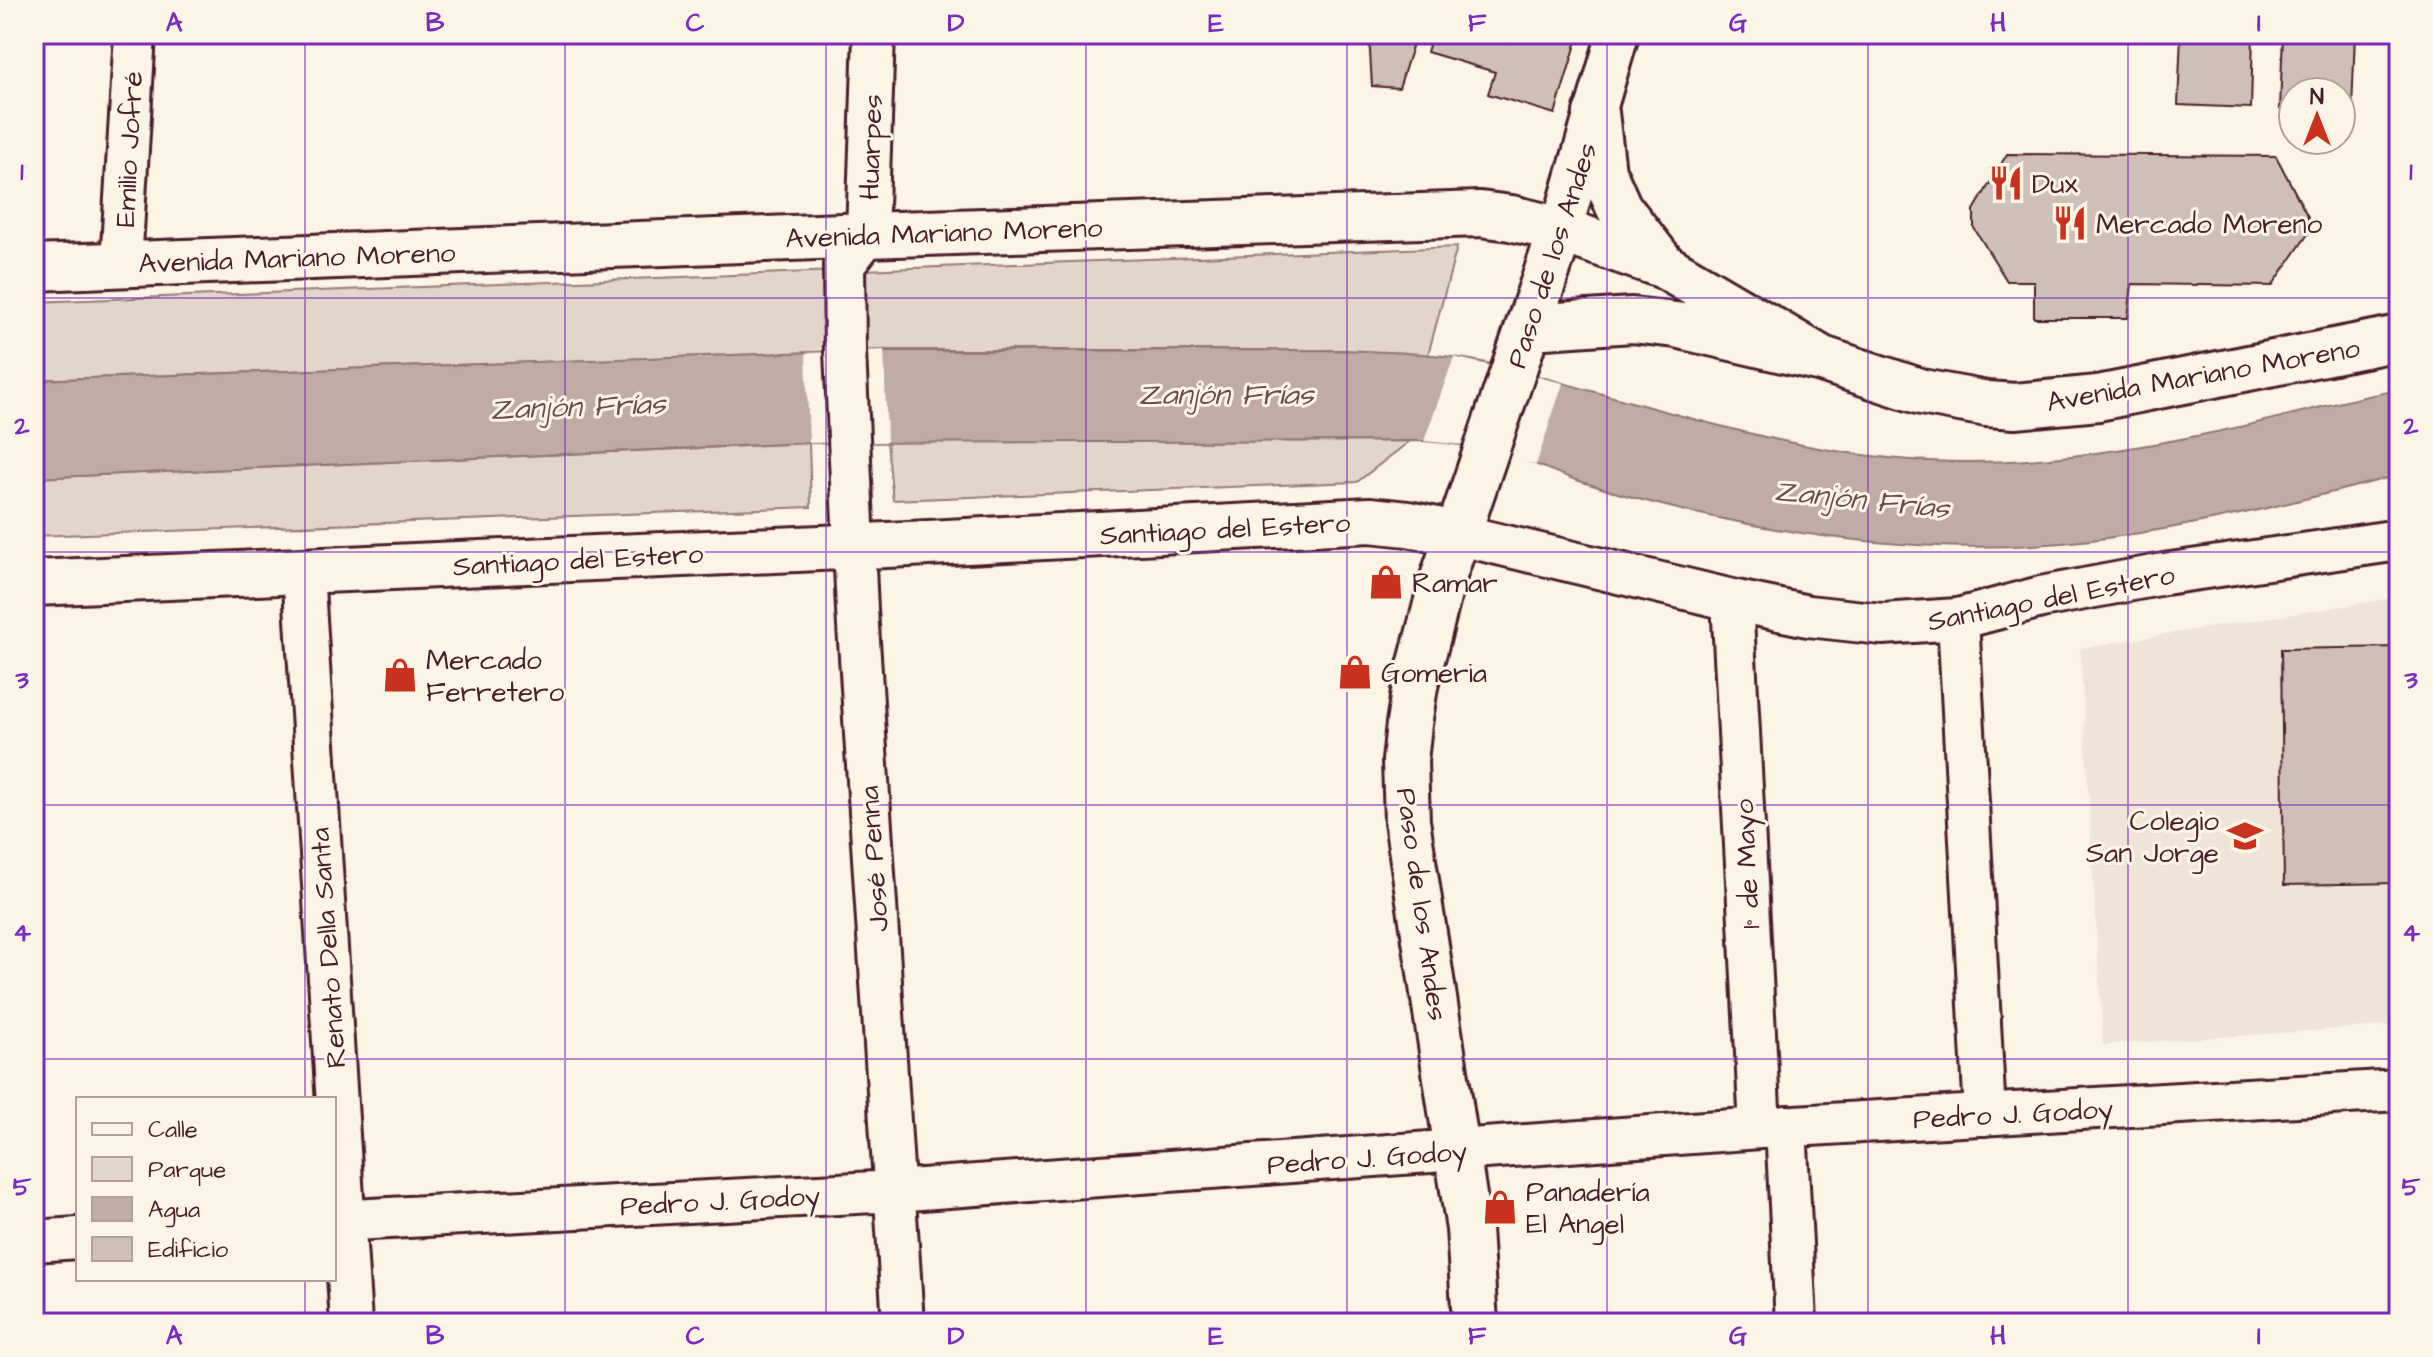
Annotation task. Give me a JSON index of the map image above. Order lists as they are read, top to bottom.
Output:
{
  "streets": {
    "main road": ["Avenida Mariano Moreno", "Paso de los Andes", "Santiago del Estero"],
    "street": [
      "Huarpes",
      "Emilio Jofré",
      "José Penna",
      "1° de Mayo",
      "Renato Della Santa",
      "Pedro J. Godoy"
    ]
  },
  "crossings": [
    ["Huarpes", "Avenida Mariano Moreno"],
    ["Huarpes", "José Penna"],
    ["Emilio Jofré", "Avenida Mariano Moreno"],
    ["Avenida Mariano Moreno", "Paso de los Andes"],
    ["Paso de los Andes", "Santiago del Estero"],
    ["Paso de los Andes", "Pedro J. Godoy"],
    ["Santiago del Estero", "José Penna"],
    ["Santiago del Estero", "1° de Mayo"],
    ["Santiago del Estero", "Renato Della Santa"],
    ["José Penna", "Pedro J. Godoy"],
    ["1° de Mayo", "Pedro J. Godoy"],
    ["Renato Della Santa", "Pedro J. Godoy"]
  ],
  "water": ["Zanjón Frías"],
  "places": {
    "restaurant": ["Dux", "Mercado Moreno"],
    "shop": [
      "Ramar",
      "Gomeria",
      "Mercado Ferretero",
      "Panadería El Angel"
    ],
    "school or university": ["Colegio San Jorge"]
  },
  "legend": [
    "Calle",
    "Parque",
    "Agua",
    "Edificio"
  ],
  "north": "top",
  "grid": {
    "columns": [
      "A",
      "B",
      "C",
      "D",
      "E",
      "F",
      "G",
      "H",
      "I"
    ],
    "rows": [
      "1",
      "2",
      "3",
      "4",
      "5"
    ]
  }
}
